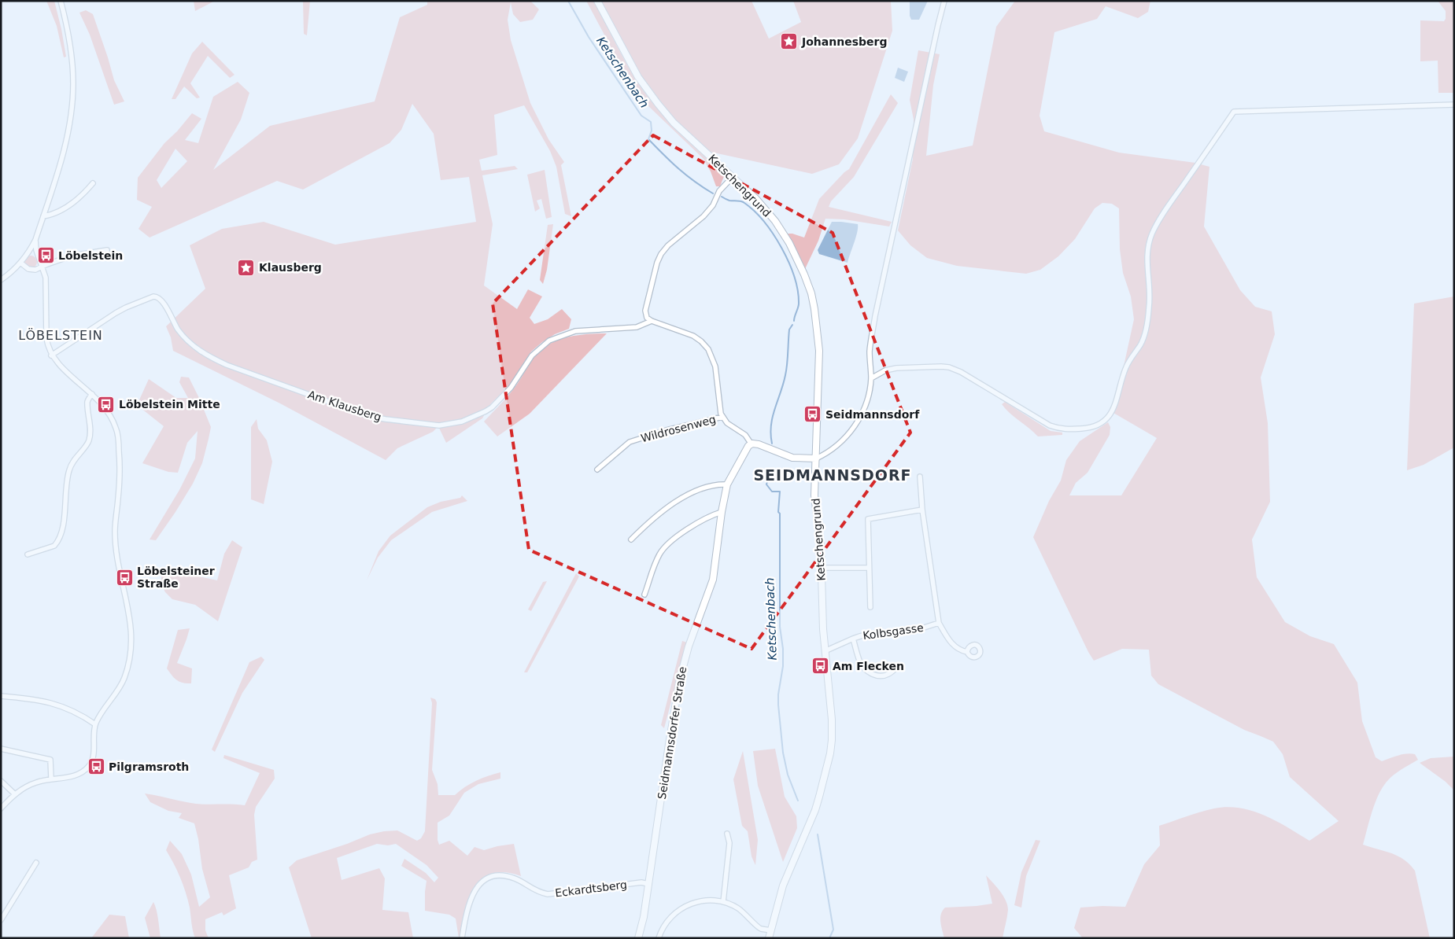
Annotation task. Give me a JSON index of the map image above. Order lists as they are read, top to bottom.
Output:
{
  "streets": {
    "street": [
      "Ketschengrund",
      "Am Klausberg",
      "Wildrosenweg",
      "Kolbsgasse",
      "Seidmannsdorfer Straße",
      "Eckardtsberg"
    ]
  },
  "crossings": [
    ["Ketschengrund", "Kolbsgasse"],
    ["Seidmannsdorfer Straße", "Eckardtsberg"]
  ],
  "districts": ["LÖBELSTEIN", "SEIDMANNSDORF"],
  "water": ["Ketschenbach"],
  "places": {
    "place": ["Johannesberg", "Klausberg"],
    "bus stop": [
      "Löbelstein",
      "Löbelstein Mitte",
      "Seidmannsdorf",
      "Löbelsteiner Straße",
      "Am Flecken",
      "Pilgramsroth"
    ]
  }
}
